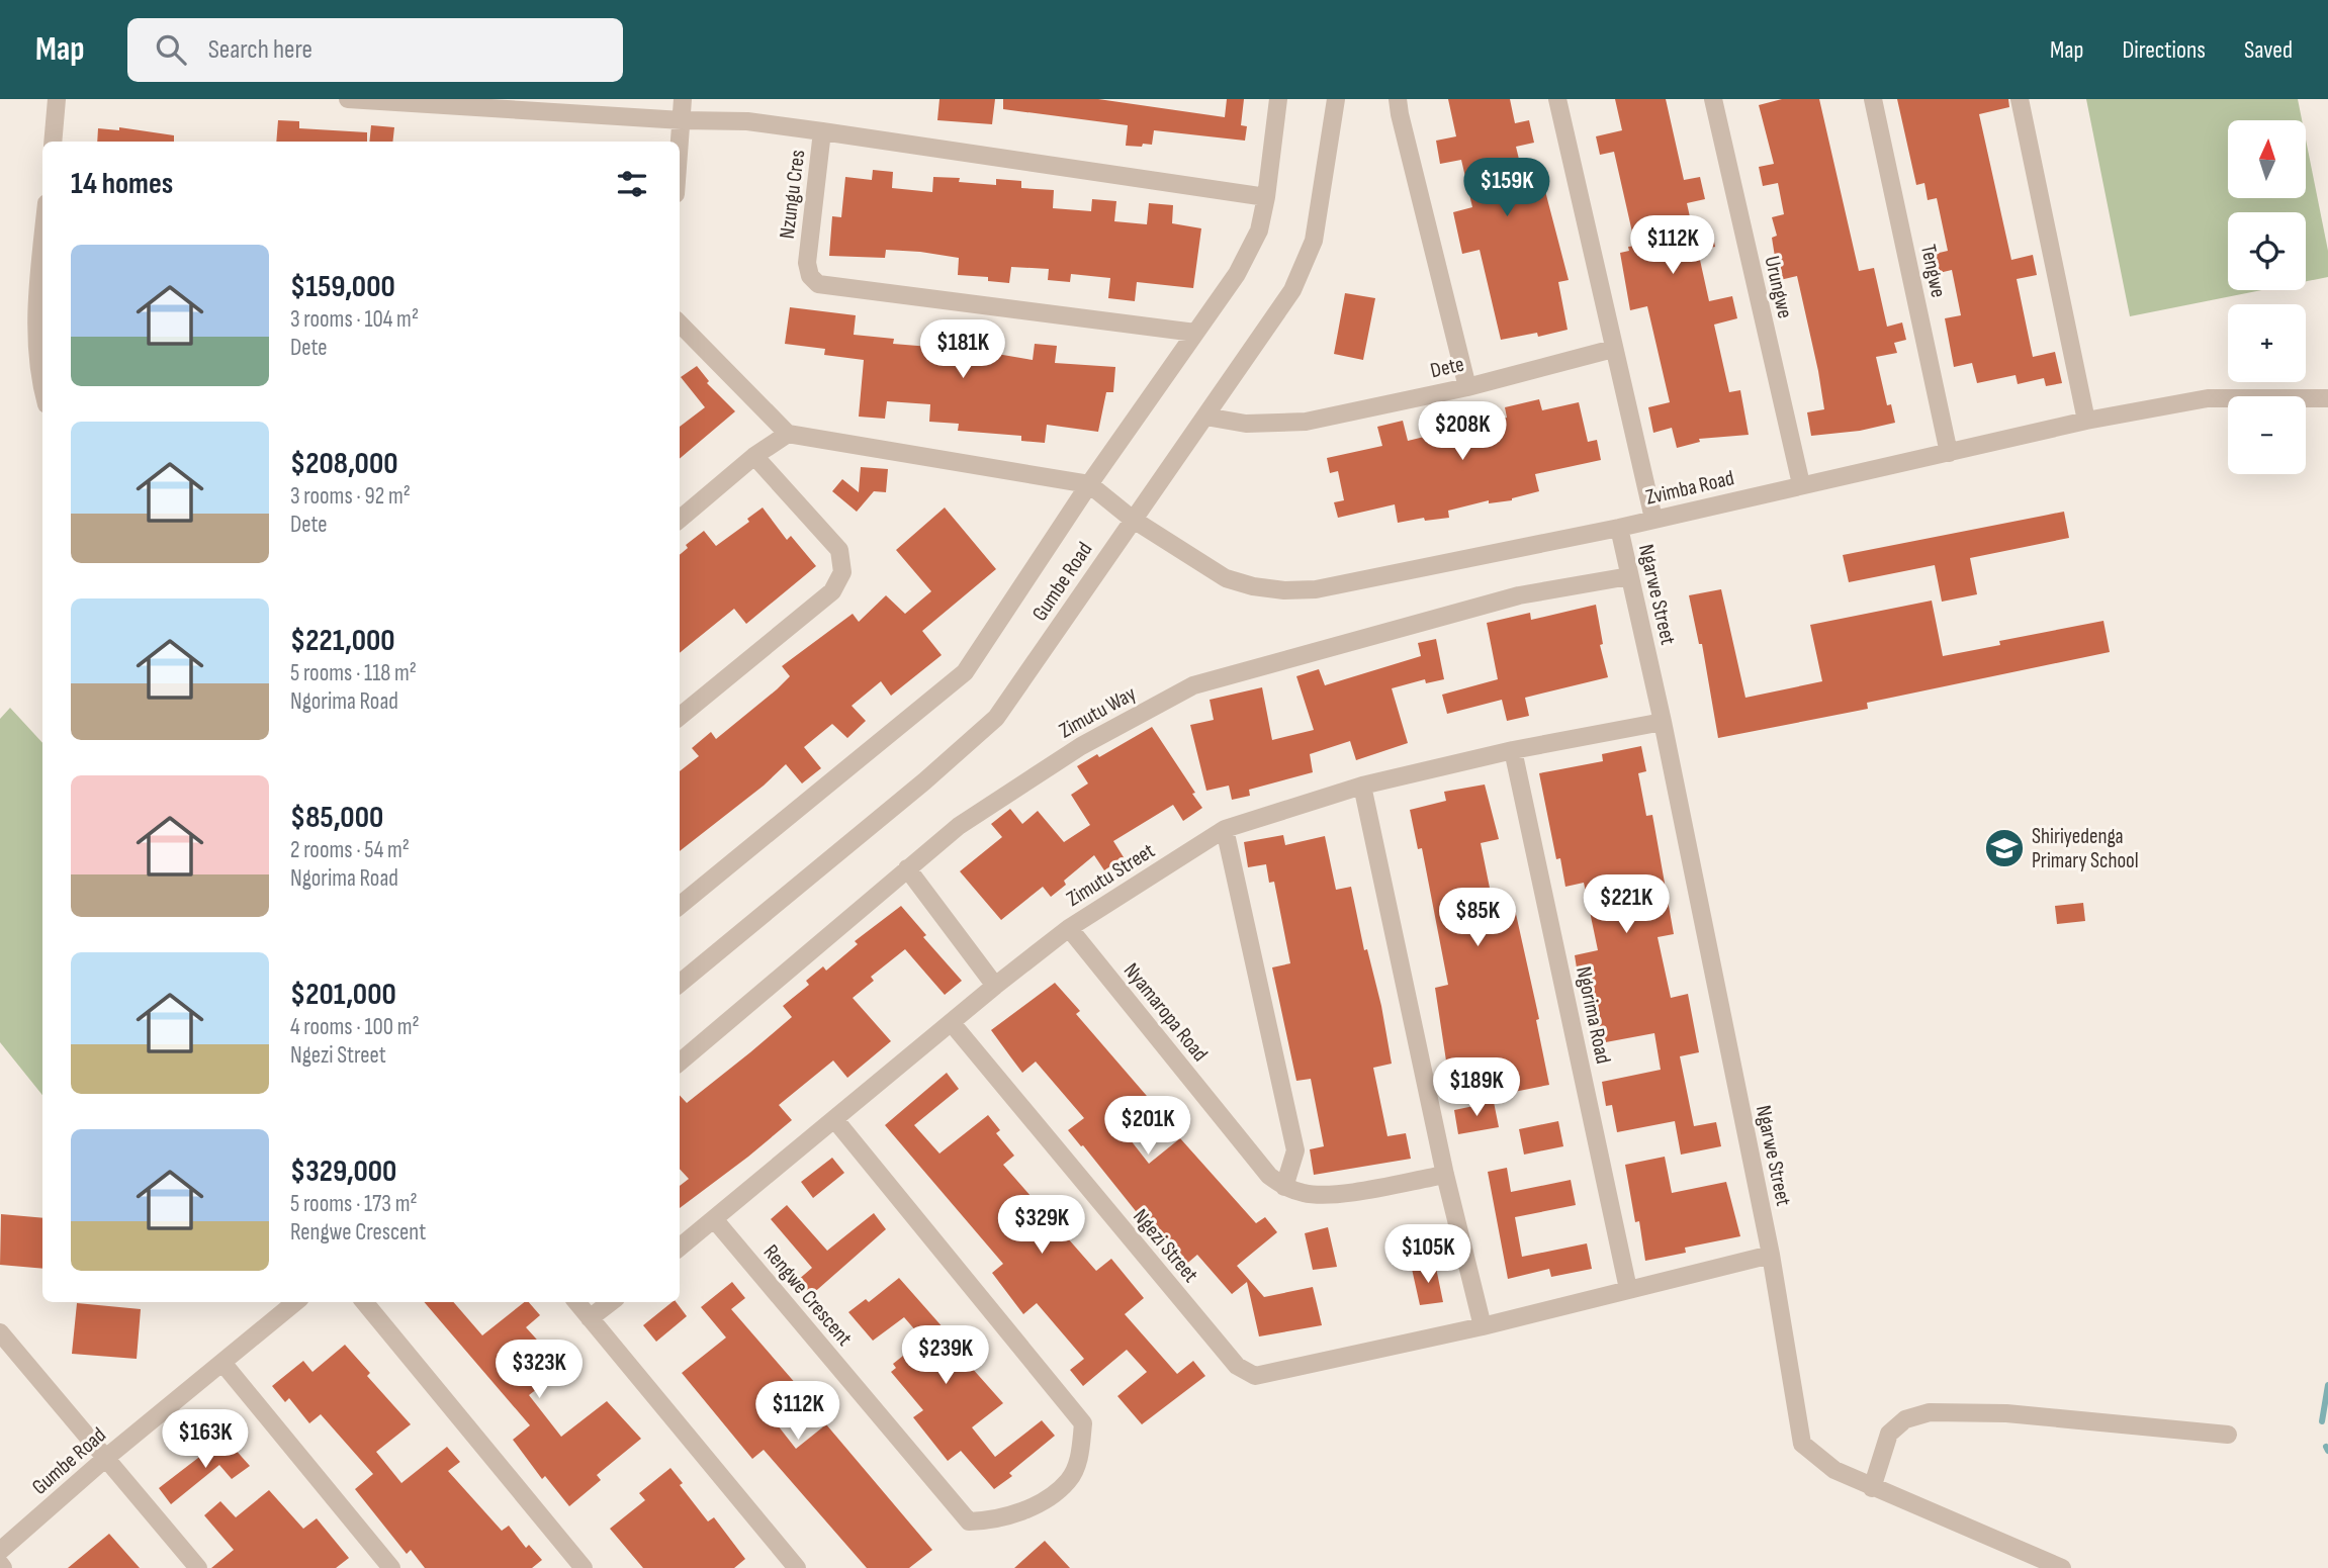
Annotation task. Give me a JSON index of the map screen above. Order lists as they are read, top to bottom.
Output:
{
  "streets": {
    "street": [
      "Nzungu Cres",
      "Tengwe",
      "Urungwe",
      "Dete",
      "Zvimba Road",
      "Gumbe Road",
      "Ngarwe Street",
      "Zimutu Way",
      "Zimutu Street",
      "Nyamaropa Road",
      "Ngorima Road",
      "Ngezi Street",
      "Rengwe Crescent"
    ]
  },
  "crossings": [
    ["Tengwe", "Zvimba Road"],
    ["Urungwe", "Zvimba Road"],
    ["Dete", "Gumbe Road"],
    ["Zvimba Road", "Gumbe Road"],
    ["Zvimba Road", "Ngarwe Street"],
    ["Ngarwe Street", "Zimutu Way"],
    ["Ngarwe Street", "Zimutu Street"],
    ["Zimutu Street", "Nyamaropa Road"],
    ["Zimutu Street", "Ngorima Road"],
    ["Zimutu Street", "Ngezi Street"],
    ["Zimutu Street", "Rengwe Crescent"]
  ],
  "places": {
    "school or university": ["Shiriyedenga Primary School"]
  },
  "north": "top",
  "page": {
    "header": "Map",
    "search": "Search here",
    "nav": ["Map", "Directions", "Saved"],
    "map_buttons": ["+", "−"],
    "heading": "14 homes",
    "price": [
      "$159K",
      "$112K",
      "$181K",
      "$208K",
      "$221K",
      "$85K",
      "$189K",
      "$201K",
      "$329K",
      "$105K",
      "$239K",
      "$323K",
      "$112K",
      "$163K"
    ],
    "list": [
      {
        "name": "$159,000",
        "note": "3 rooms · 104 m² · Dete"
      },
      {
        "name": "$208,000",
        "note": "3 rooms · 92 m² · Dete"
      },
      {
        "name": "$221,000",
        "note": "5 rooms · 118 m² · Ngorima Road"
      },
      {
        "name": "$85,000",
        "note": "2 rooms · 54 m² · Ngorima Road"
      },
      {
        "name": "$201,000",
        "note": "4 rooms · 100 m² · Ngezi Street"
      },
      {
        "name": "$329,000",
        "note": "5 rooms · 173 m² · Rengwe Crescent"
      }
    ]
  }
}
